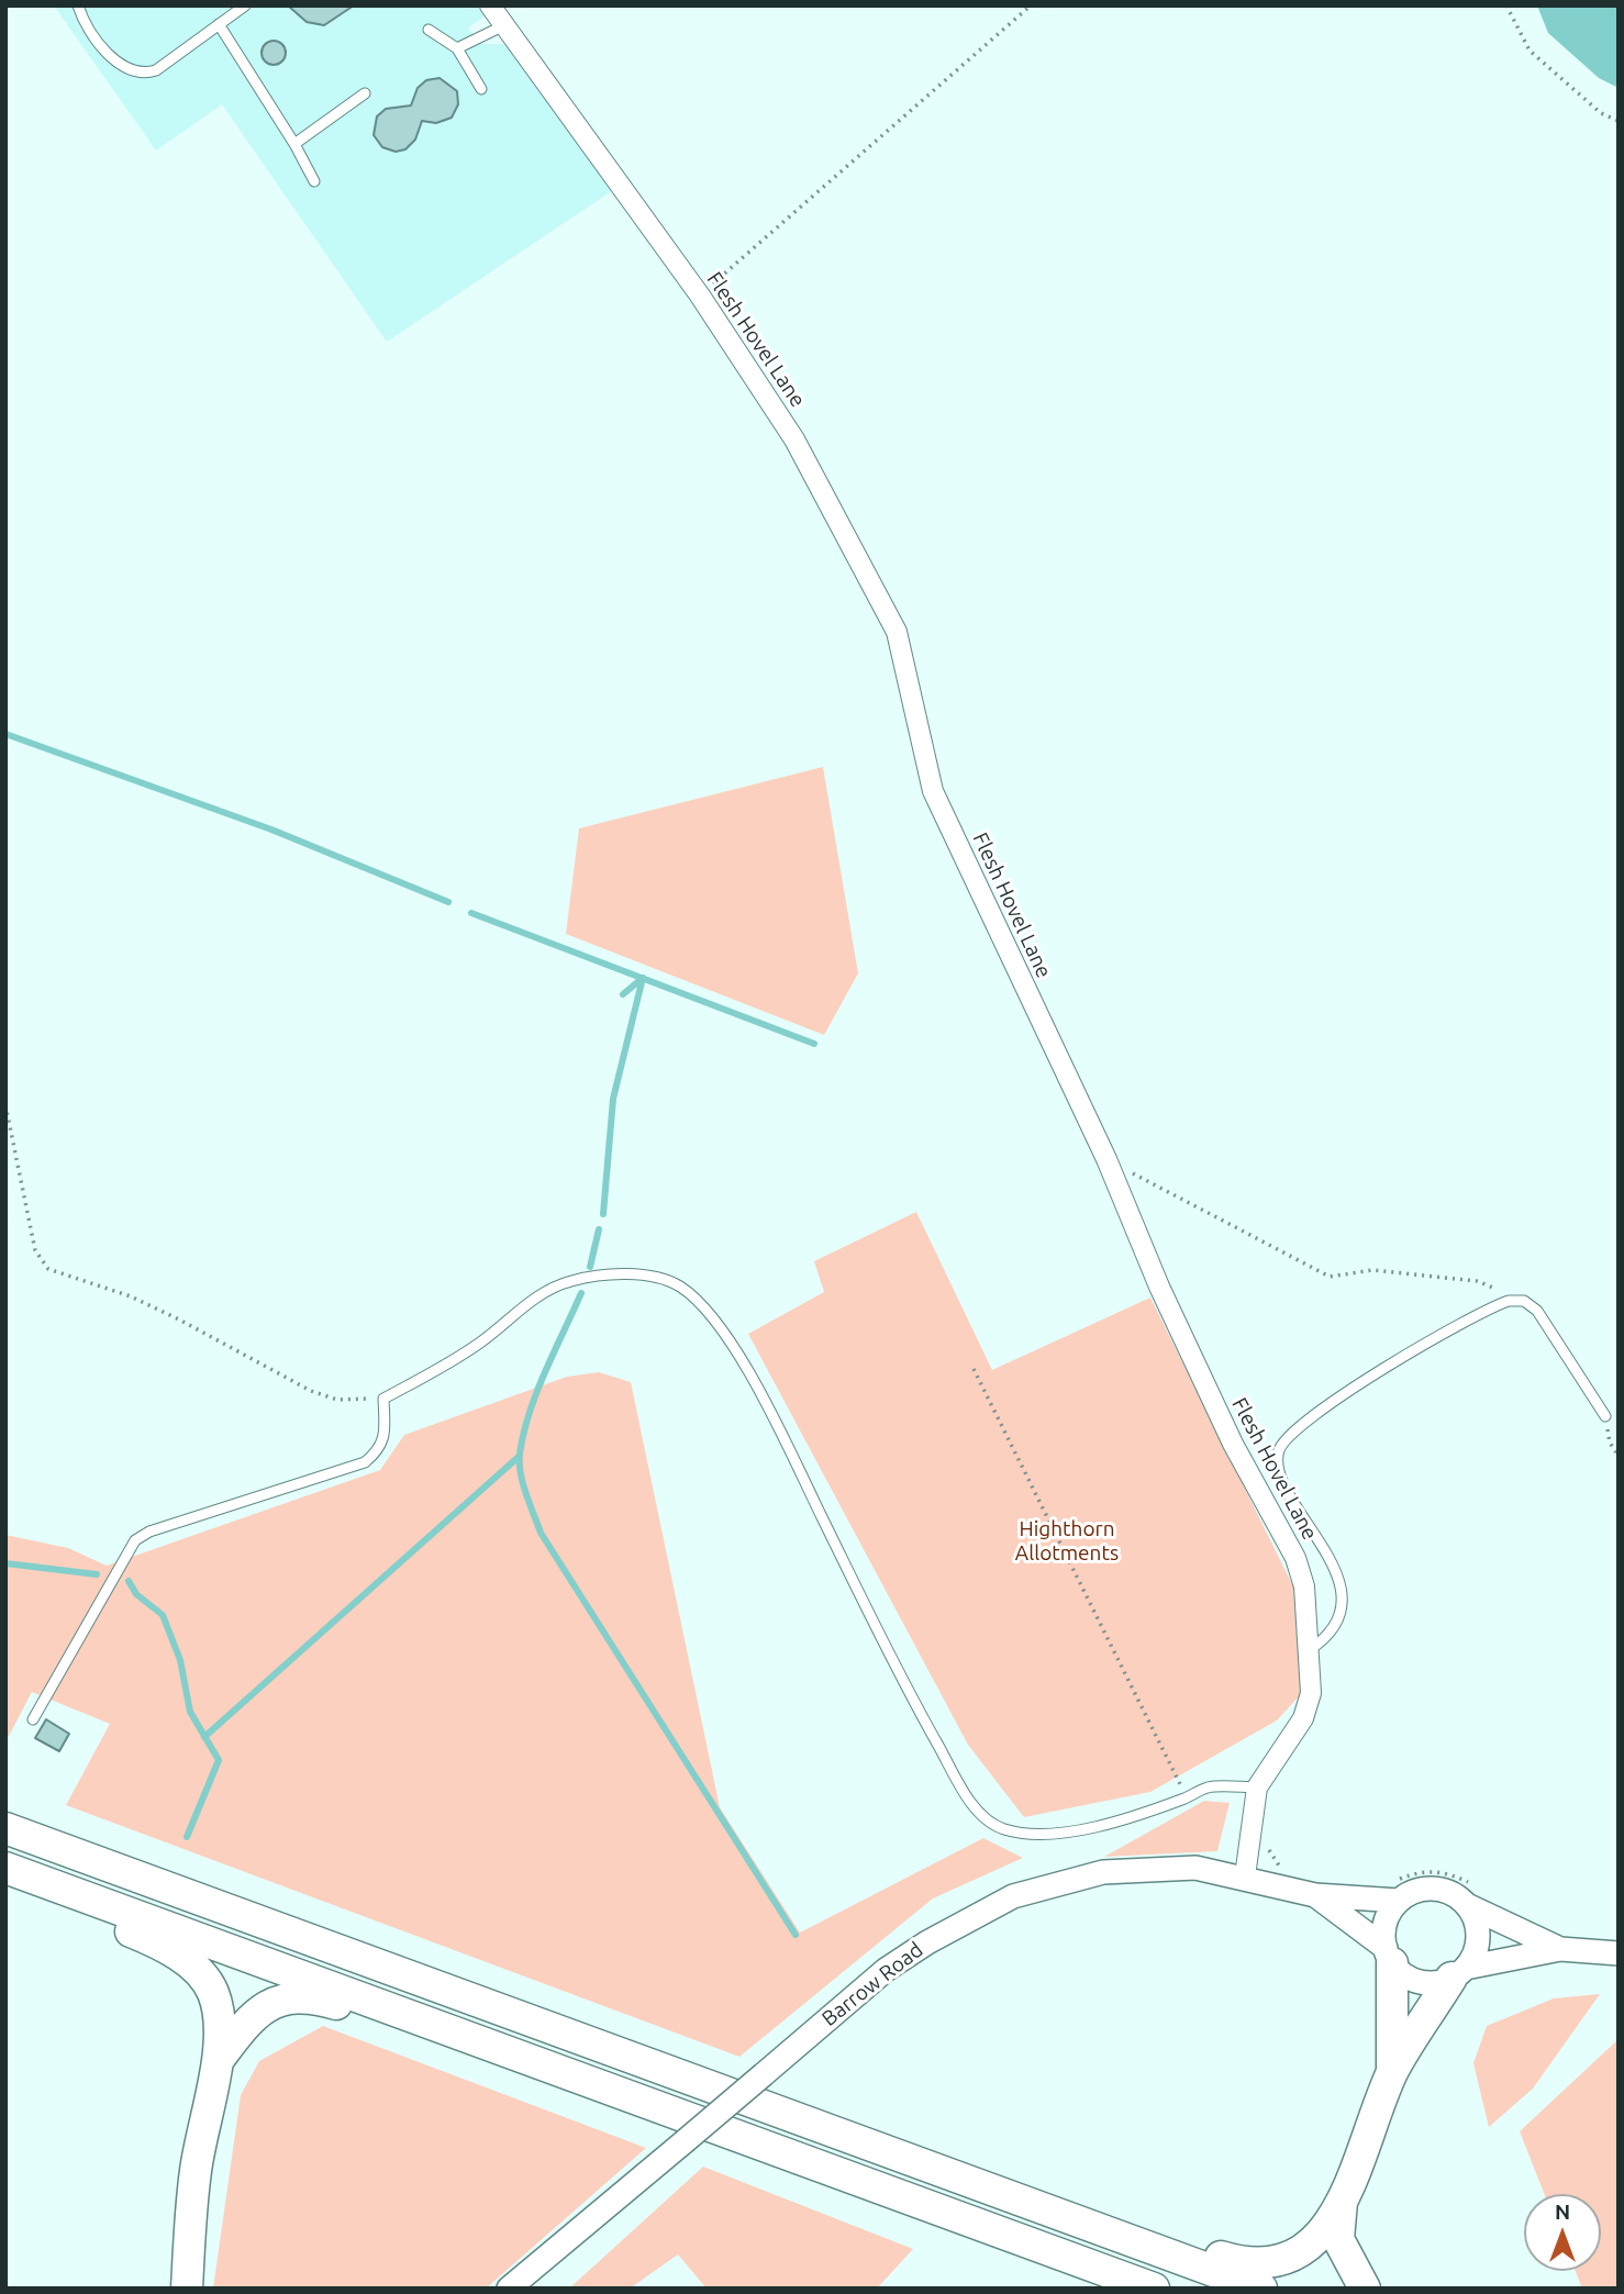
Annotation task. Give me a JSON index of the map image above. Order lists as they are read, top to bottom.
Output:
{
  "streets": {
    "street": ["Flesh Hovel Lane", "Barrow Road"]
  },
  "crossings": [
    ["Flesh Hovel Lane", "Barrow Road"]
  ],
  "parks": ["Highthorn Allotments"],
  "north": "top"
}
